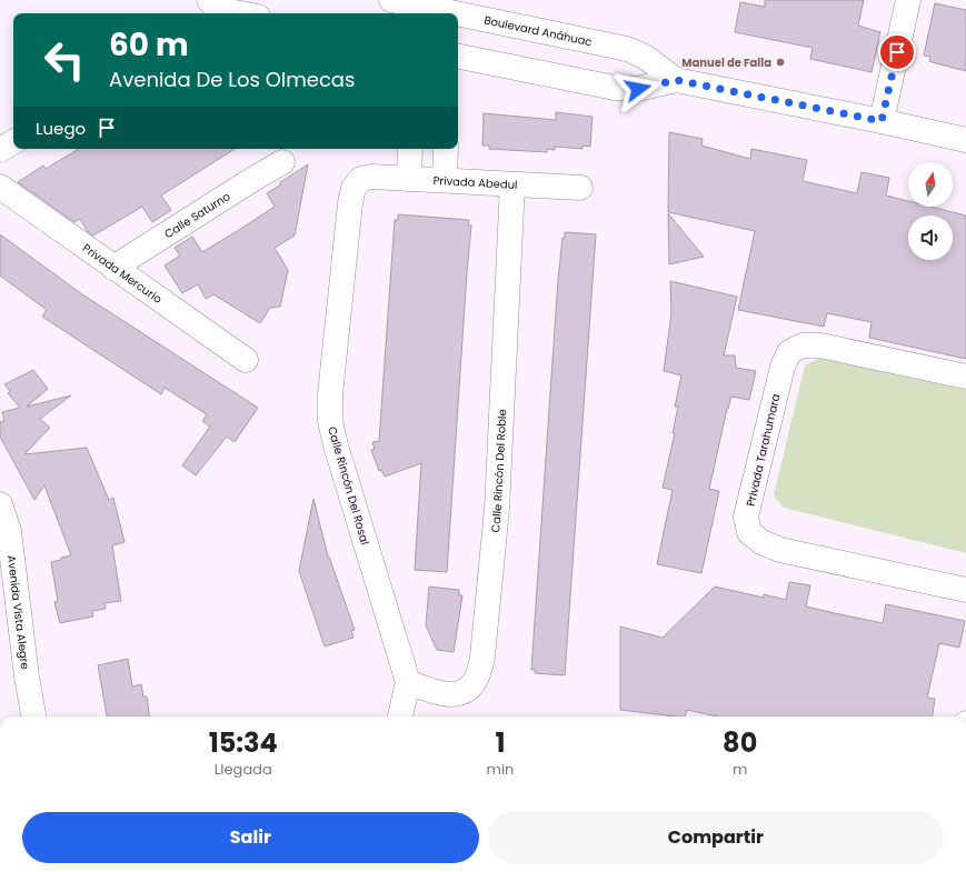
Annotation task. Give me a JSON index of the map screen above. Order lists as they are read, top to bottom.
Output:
{
  "streets": {
    "street": [
      "Boulevard Anáhuac",
      "Privada Abedul",
      "Calle Saturno",
      "Privada Mercurio",
      "Privada Tarahumara",
      "Calle Rincón Del Roble",
      "Calle Rincón Del Rosal",
      "Avenida Vista Alegre"
    ]
  },
  "crossings": [
    ["Privada Abedul", "Calle Rincón Del Roble"],
    ["Privada Abedul", "Calle Rincón Del Rosal"],
    ["Calle Saturno", "Privada Mercurio"],
    ["Calle Rincón Del Roble", "Calle Rincón Del Rosal"]
  ],
  "places": ["Manuel de Falla"],
  "north": "top",
  "page": {
    "turn": ["60 m", "Avenida De Los Olmecas"],
    "then": "Luego",
    "eta": [
      "15:34",
      "Llegada",
      "1",
      "min",
      "80",
      "m"
    ],
    "buttons": ["Salir", "Compartir"]
  }
}
